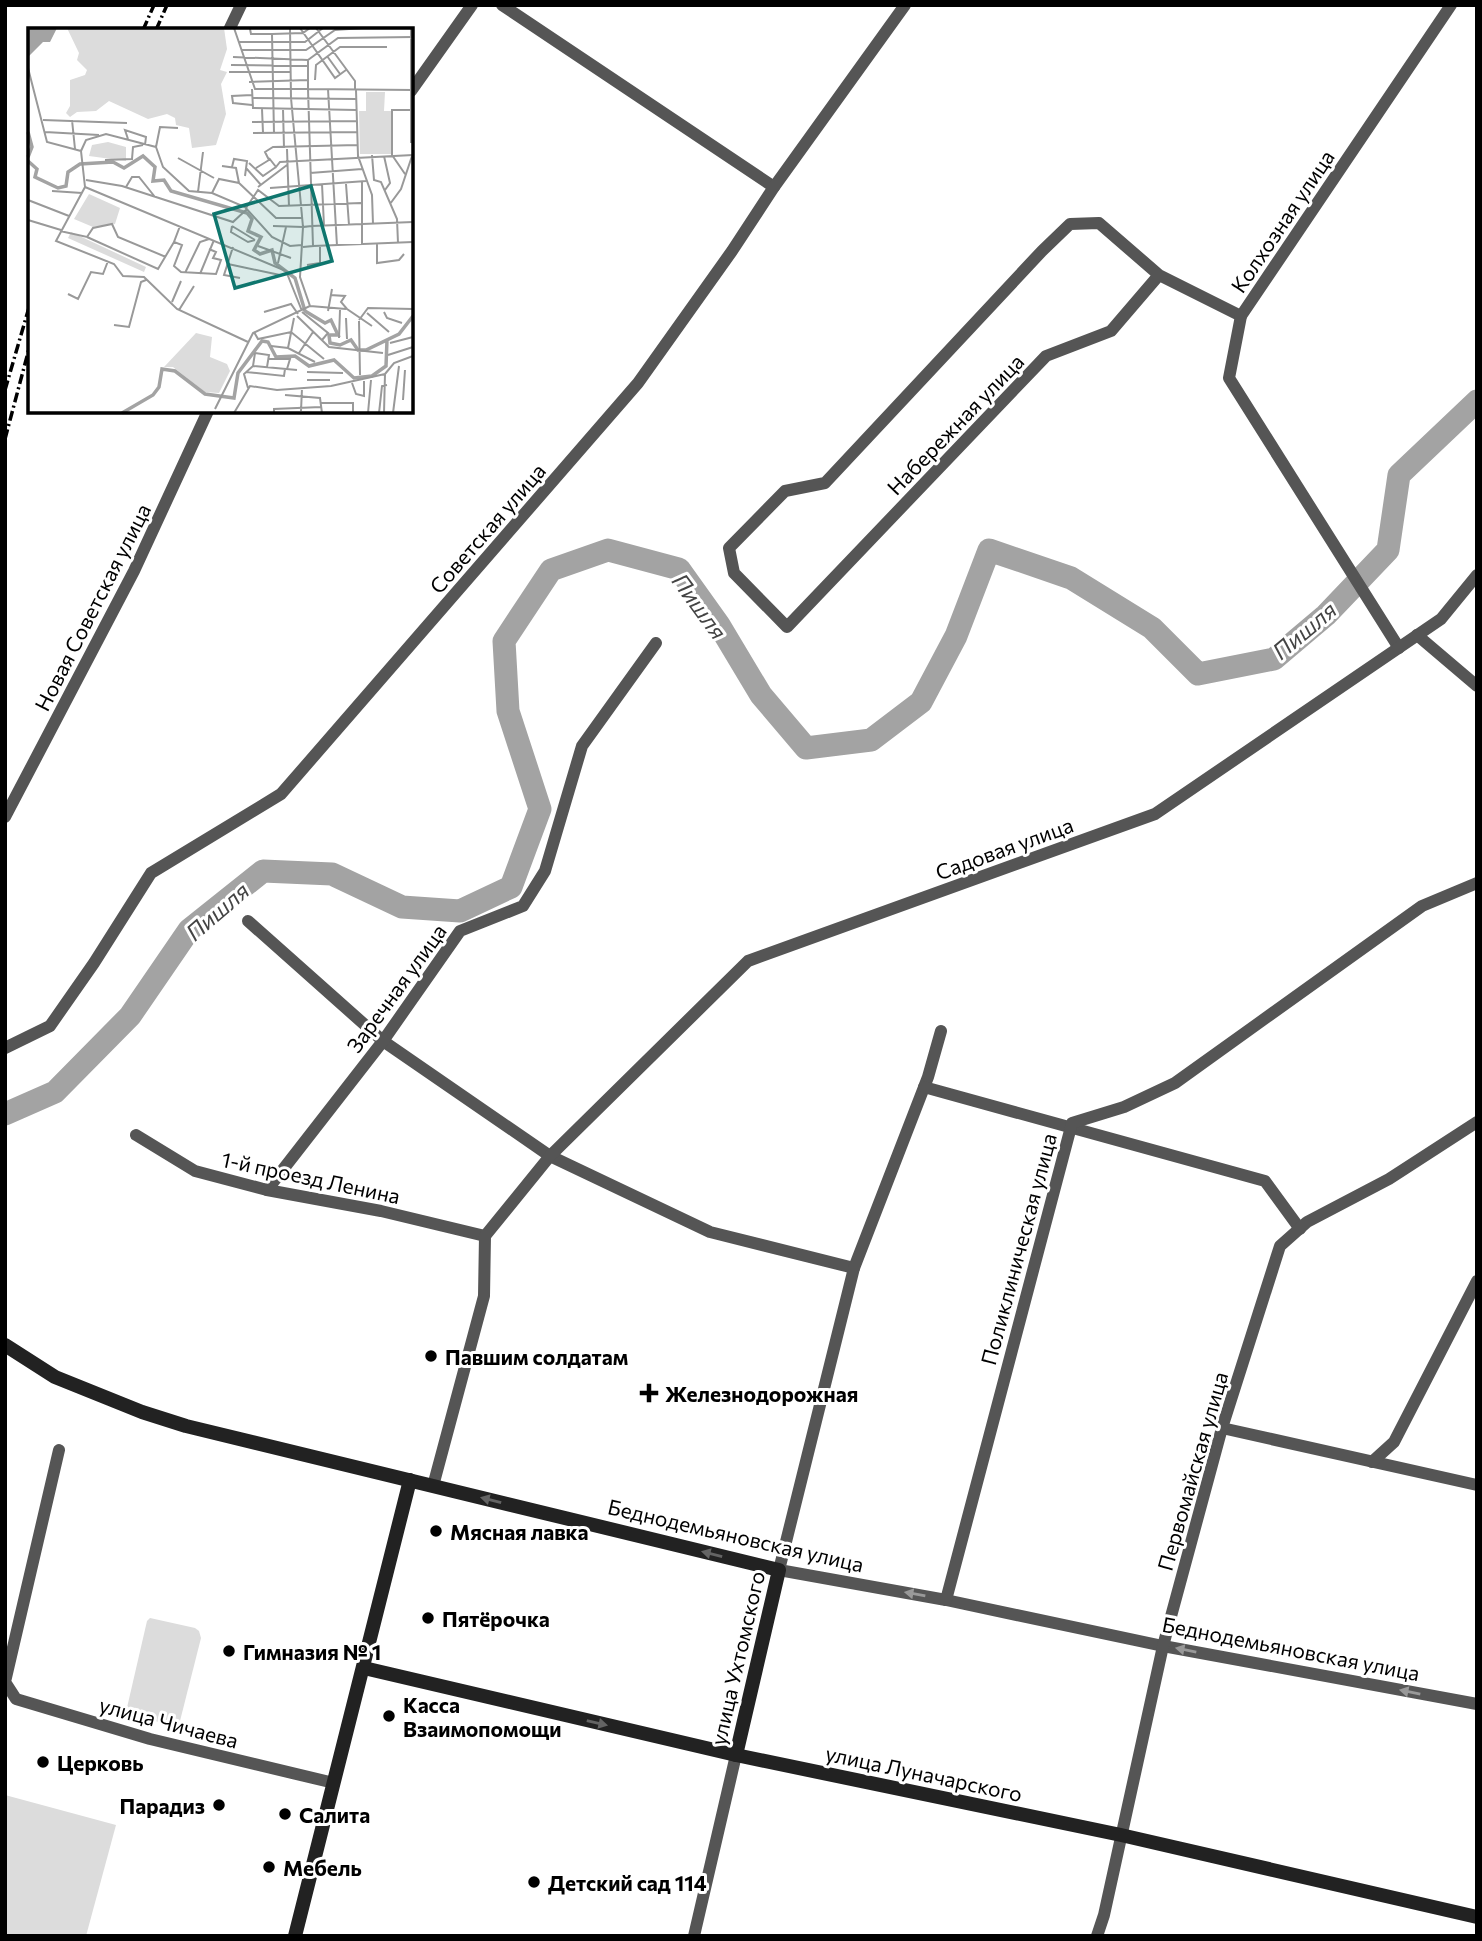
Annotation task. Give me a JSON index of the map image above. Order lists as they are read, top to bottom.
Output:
{
  "streets": {
    "main road": ["Беднодемьяновская улица", "улица Ухтомского", "улица Луначарского"],
    "street": [
      "Колхозная улица",
      "Набережная улица",
      "Советская улица",
      "Новая Советская улица",
      "Садовая улица",
      "Заречная улица",
      "1-й проезд Ленина",
      "Поликлиническая улица",
      "Первомайская улица",
      "улица Чичаева"
    ]
  },
  "crossings": [
    ["Колхозная улица", "Садовая улица"],
    ["Садовая улица", "1-й проезд Ленина"],
    ["Заречная улица", "1-й проезд Ленина"],
    ["Поликлиническая улица", "Беднодемьяновская улица"],
    ["Первомайская улица", "Беднодемьяновская улица"],
    ["Первомайская улица", "улица Луначарского"],
    ["Беднодемьяновская улица", "улица Ухтомского"],
    ["улица Ухтомского", "улица Луначарского"]
  ],
  "one_way": ["Беднодемьяновская улица"],
  "water": ["Пишля"],
  "places": {
    "other": [
      "Павшим солдатам",
      "Мясная лавка",
      "Пятёрочка",
      "Гимназия № 1",
      "Касса Взаимопомощи",
      "Церковь",
      "Парадиз",
      "Салита",
      "Мебель",
      "Детский сад 114"
    ],
    "health": ["Железнодорожная"]
  }
}
